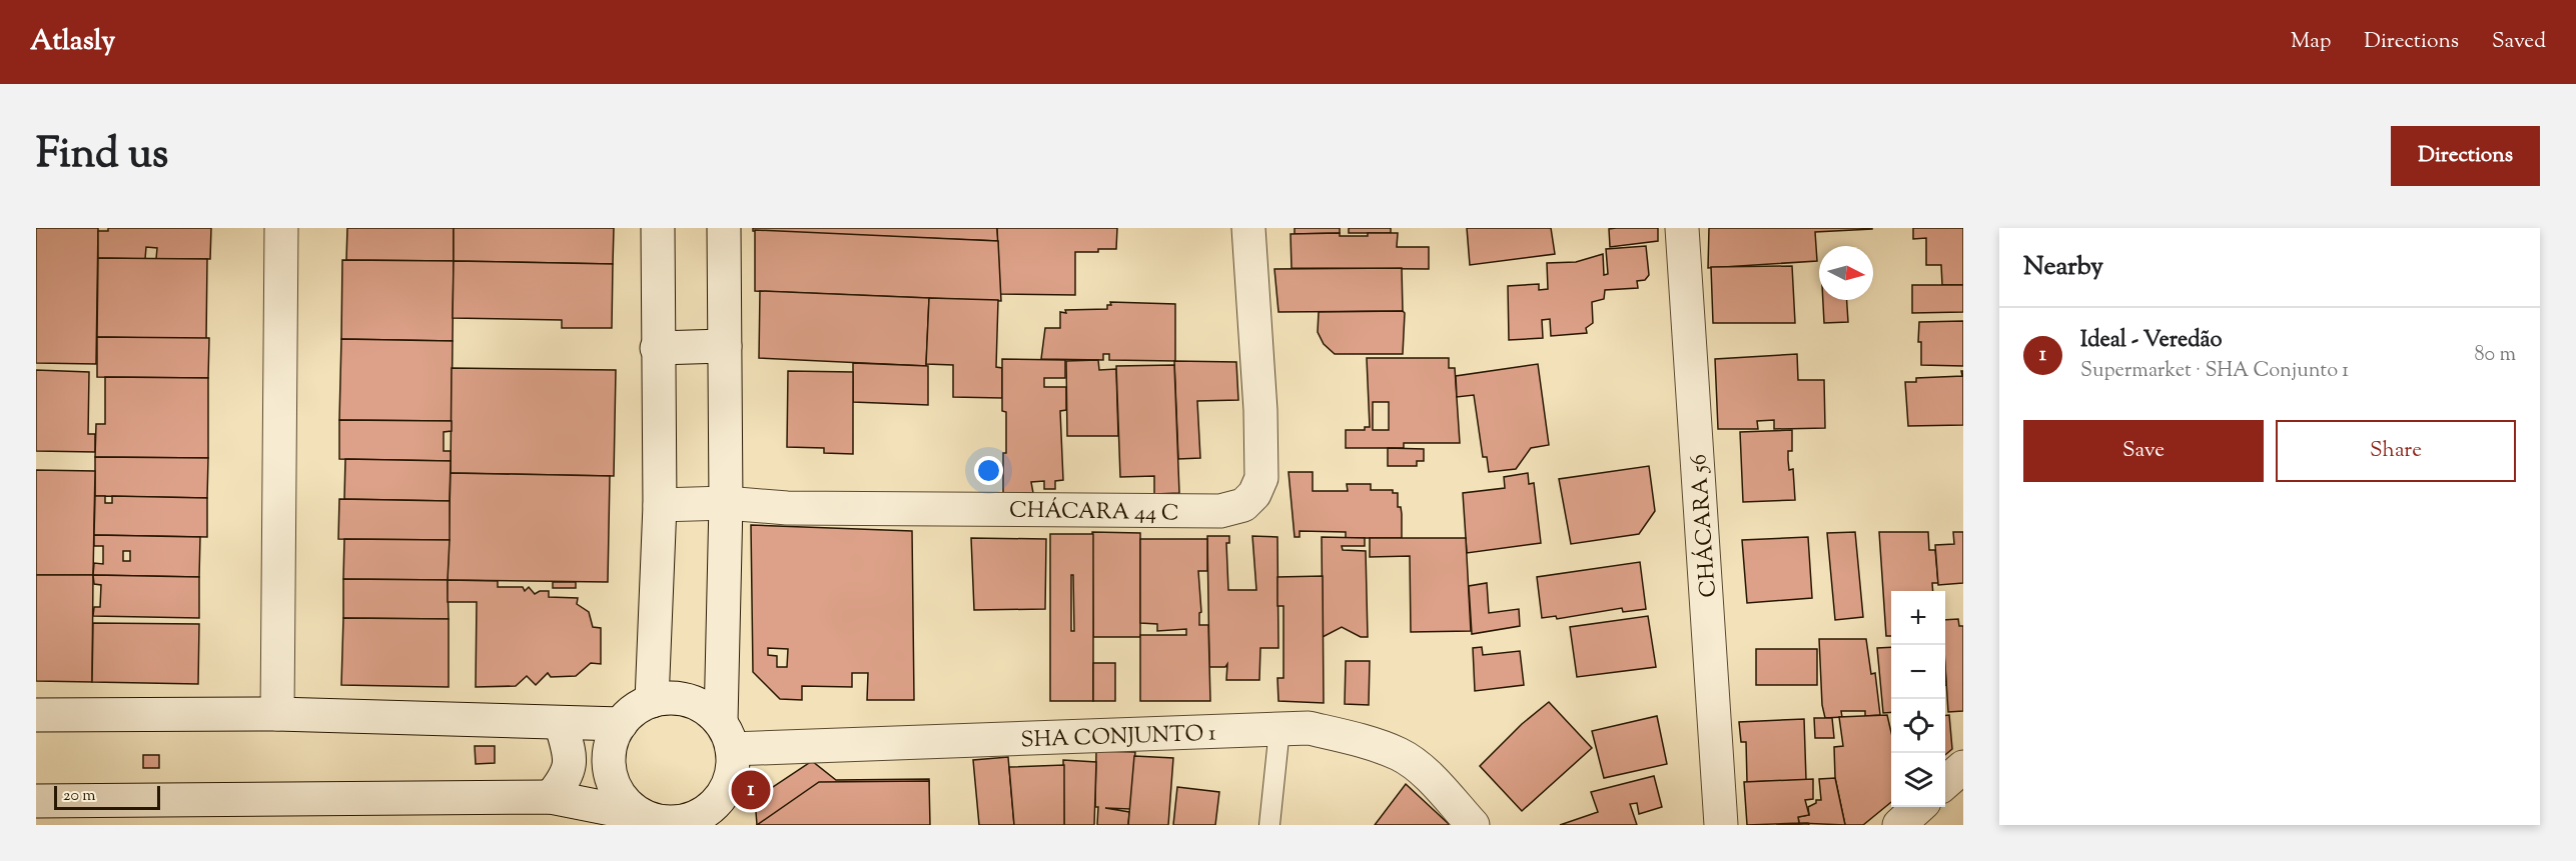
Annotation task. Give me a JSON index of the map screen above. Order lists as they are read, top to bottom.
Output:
{
  "streets": {
    "street": ["CHÁCARA 44 C", "CHÁCARA 56", "SHA CONJUNTO 1"]
  },
  "scale_bar": "20 m",
  "north": "right",
  "page": {
    "header": "Atlasly",
    "nav": ["Map", "Directions", "Saved"],
    "title": "Find us",
    "buttons": [
      "Directions",
      ["Save", "Share"]
    ],
    "heading": "Nearby",
    "list": [
      {
        "mark": "1",
        "name": "Ideal - Veredão",
        "note": "Supermarket · SHA Conjunto 1",
        "value": "80 m"
      }
    ],
    "map_buttons": ["+", "−"],
    "pins": "1",
    "scale": "20 m"
  }
}
